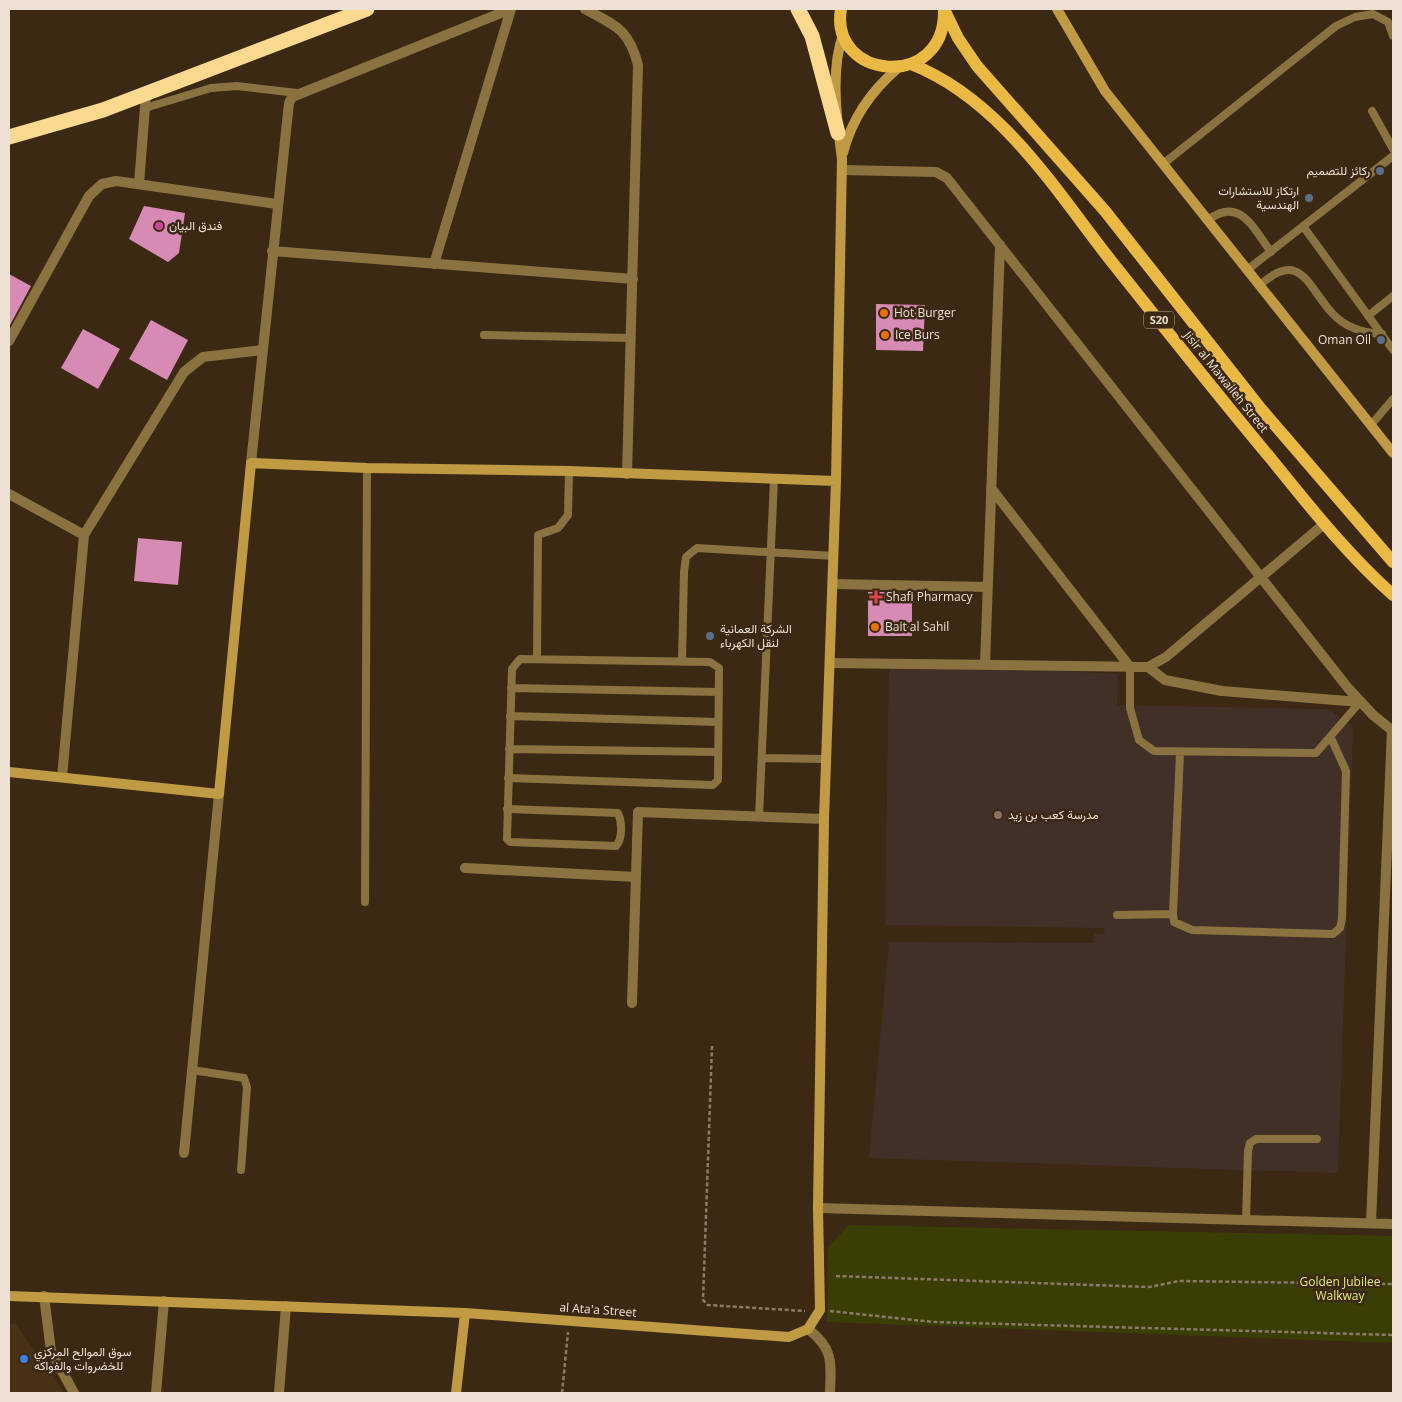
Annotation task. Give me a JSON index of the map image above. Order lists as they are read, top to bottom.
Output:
{
  "streets": {
    "main road": ["S20", "Jisir al Mawaileh Street"],
    "street": ["al Ata'a Street"]
  },
  "crossings": [
    ["S20", "Jisir al Mawaileh Street"]
  ],
  "parks": ["Golden Jubilee Walkway"],
  "places": {
    "other": [
      "ركائز للتصميم",
      "ارتكاز للاستشارات الهندسية",
      "فندق البيان",
      "Hot Burger",
      "Ice Burs",
      "Oman Oil",
      "Bait al Sahil",
      "الشرکة العمانیة لنقل الکهرباء",
      "مدرسة كعب بن زيد",
      "سوق الموالح المركزي للخضروات والفواكه"
    ],
    "health": ["Shafi Pharmacy"]
  }
}
